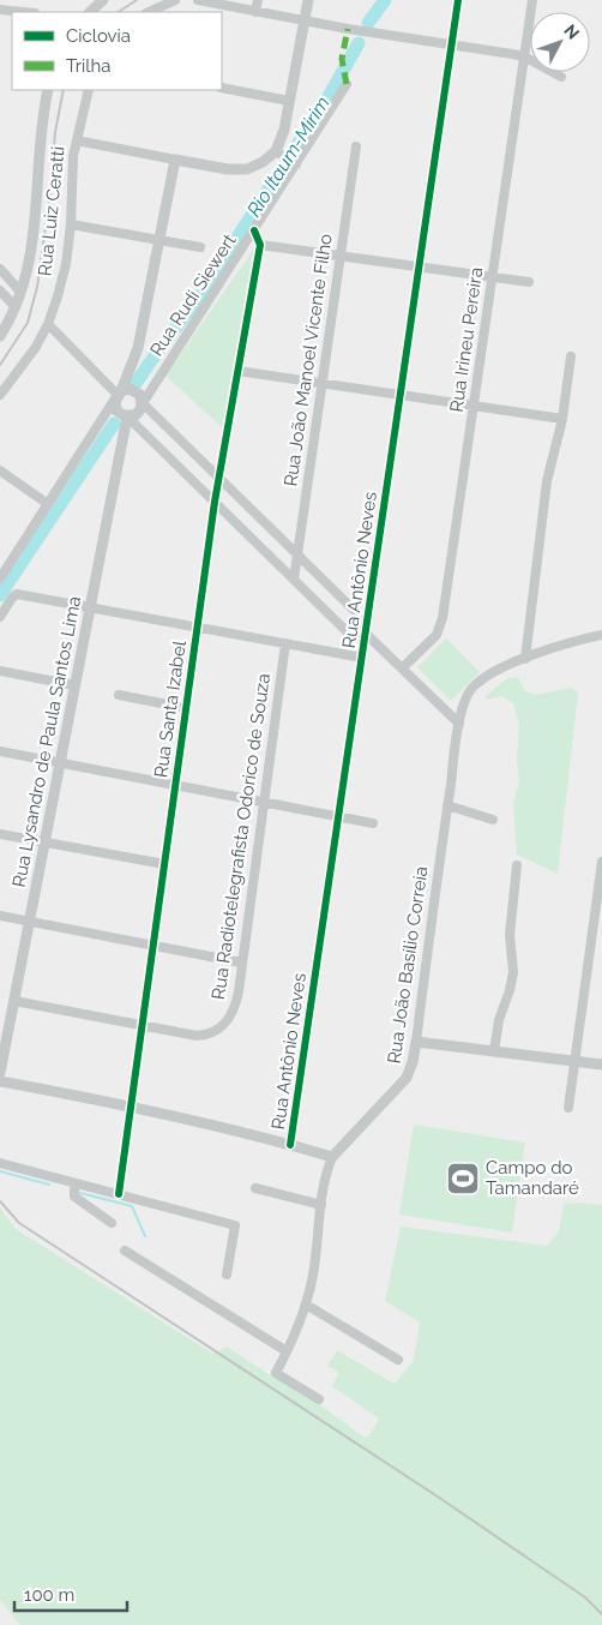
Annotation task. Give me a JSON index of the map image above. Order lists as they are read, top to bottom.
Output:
{
  "streets": {
    "street": [
      "Rua Luiz Ceratti",
      "Rua Rudi Siewert",
      "Rua Irineu Pereira",
      "Rua João Manoel Vicente Filho",
      "Rua Antônio Neves",
      "Rua Santa Izabel",
      "Rua Lysandro de Paula Santos Lima",
      "Rua Radiotelegrafista Odorico de Souza",
      "Rua João Basílio Correia"
    ]
  },
  "crossings": [
    ["Rua Rudi Siewert", "Rua Lysandro de Paula Santos Lima"],
    ["Rua Santa Izabel", "Rua Radiotelegrafista Odorico de Souza"]
  ],
  "water": ["Rio Itaum-Mirim"],
  "places": {
    "sports": ["Campo do Tamandaré"]
  },
  "legend": ["Ciclovia", "Trilha"],
  "scale_bar": "100 m",
  "north": "top right"
}
